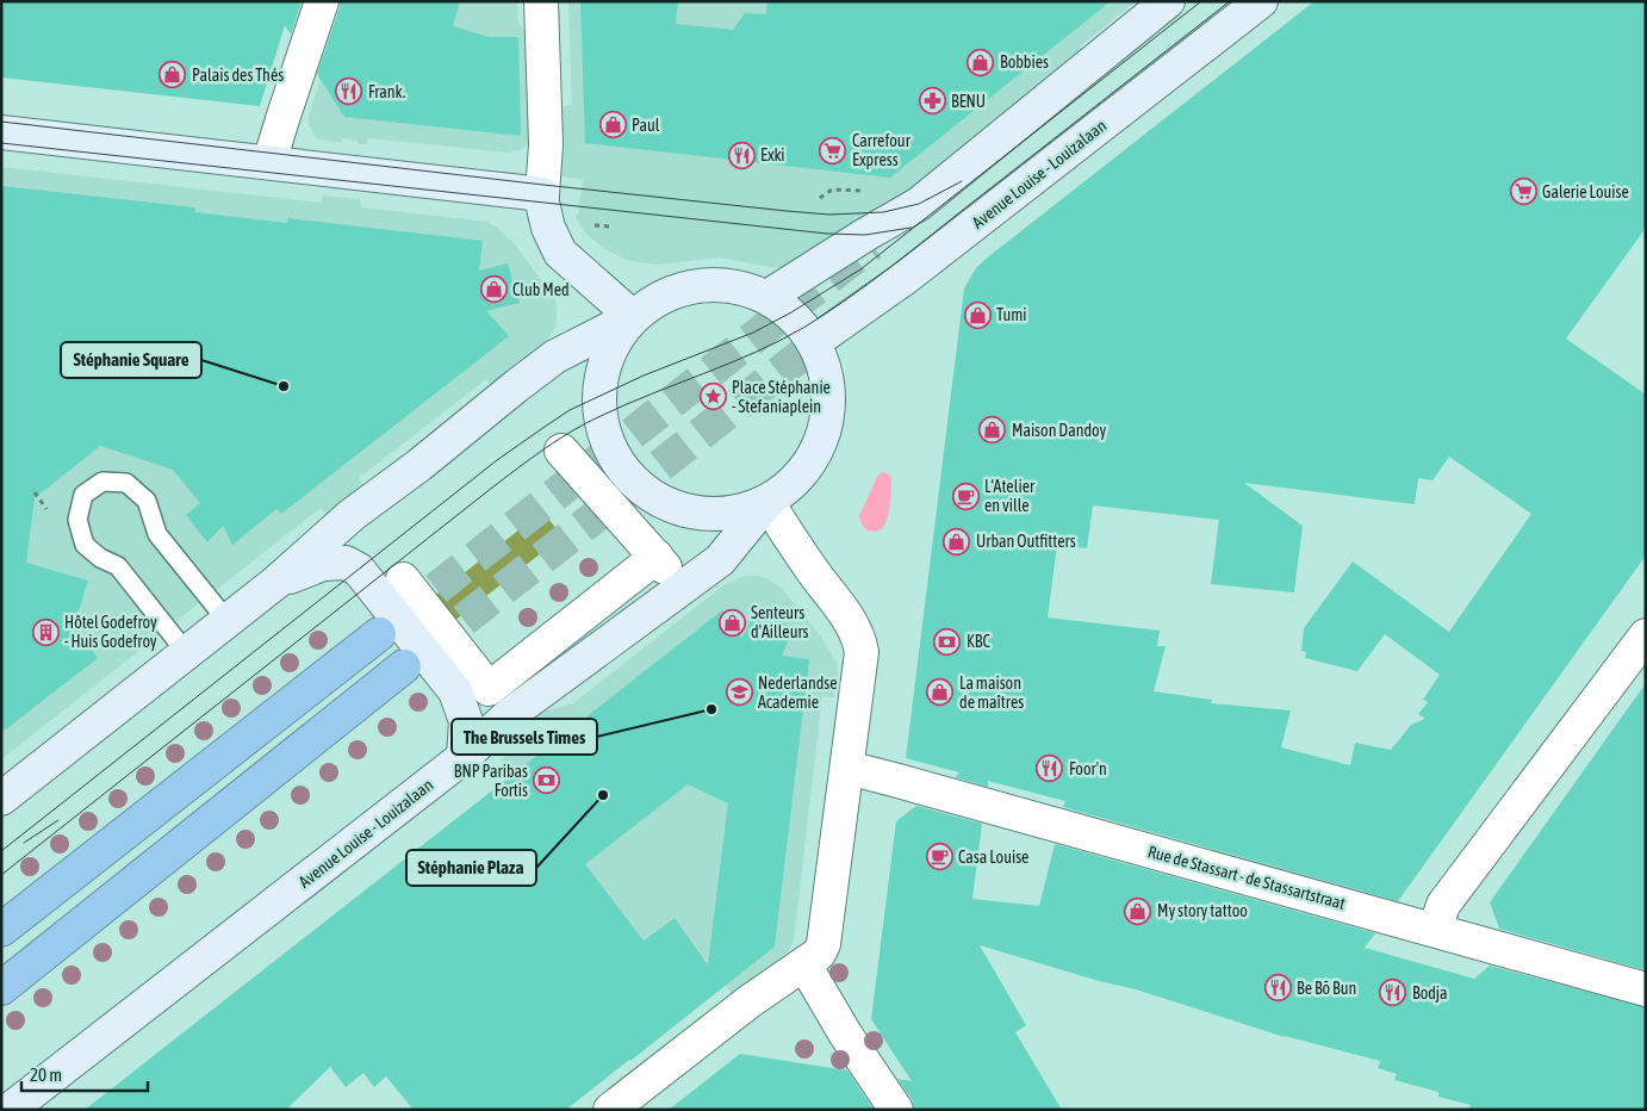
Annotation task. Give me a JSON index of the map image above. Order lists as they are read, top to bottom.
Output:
{
  "streets": {
    "main road": ["Avenue Louise - Louizalaan"],
    "street": ["Rue de Stassart - de Stassartstraat"]
  },
  "places": {
    "shop": [
      "Bobbies",
      "Palais des Thés",
      "Paul",
      "Club Med",
      "Tumi",
      "Maison Dandoy",
      "Urban Outfitters",
      "Senteurs d'Ailleurs",
      "La maison de maîtres",
      "My story tattoo"
    ],
    "restaurant": [
      "Frank.",
      "Exki",
      "Foor'n",
      "Be Bō Bun",
      "Bodja"
    ],
    "pharmacy": ["BENU"],
    "supermarket": ["Carrefour Express", "Galerie Louise"],
    "other": ["Stéphanie Square", "The Brussels Times", "Stéphanie Plaza"],
    "place": ["Place Stéphanie - Stefaniaplein"],
    "cafe": ["L‘Atelier en ville", "Casa Louise"],
    "building": ["Hôtel Godefroy - Huis Godefroy"],
    "bank": ["KBC", "BNP Paribas Fortis"],
    "school or university": ["Nederlandse Academie"]
  },
  "scale_bar": "20 m"
}
